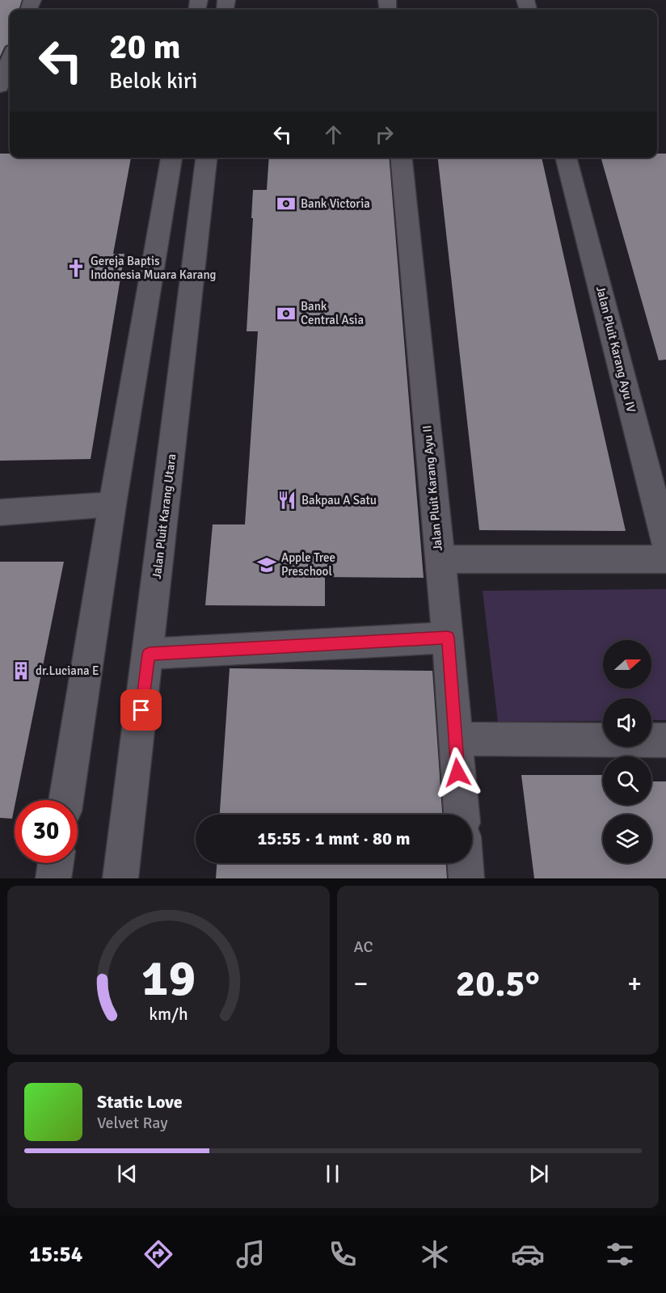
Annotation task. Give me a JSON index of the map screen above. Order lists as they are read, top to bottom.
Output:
{
  "streets": {
    "street": ["Jalan Pluit Karang Ayu IV", "Jalan Pluit Karang Ayu II", "Jalan Pluit Karang Utara"]
  },
  "places": {
    "bank": ["Bank Victoria", "Bank Central Asia"],
    "church": ["Gereja Baptis Indonesia Muara Karang"],
    "restaurant": ["Bakpau A Satu"],
    "school or university": ["Apple Tree Preschool"],
    "building": ["dr.Luciana E"]
  },
  "north": "right",
  "page": {
    "turn": ["20 m", "Belok kiri"],
    "limit": "30",
    "trip": "15:55 · 1 mnt · 80 m",
    "tile": "AC",
    "heat": ["−", "20.5°", "+"],
    "song": ["Static Love", "Velvet Ray"],
    "tabs": "15:54",
    "gauge": ["19", "km/h"]
  }
}
